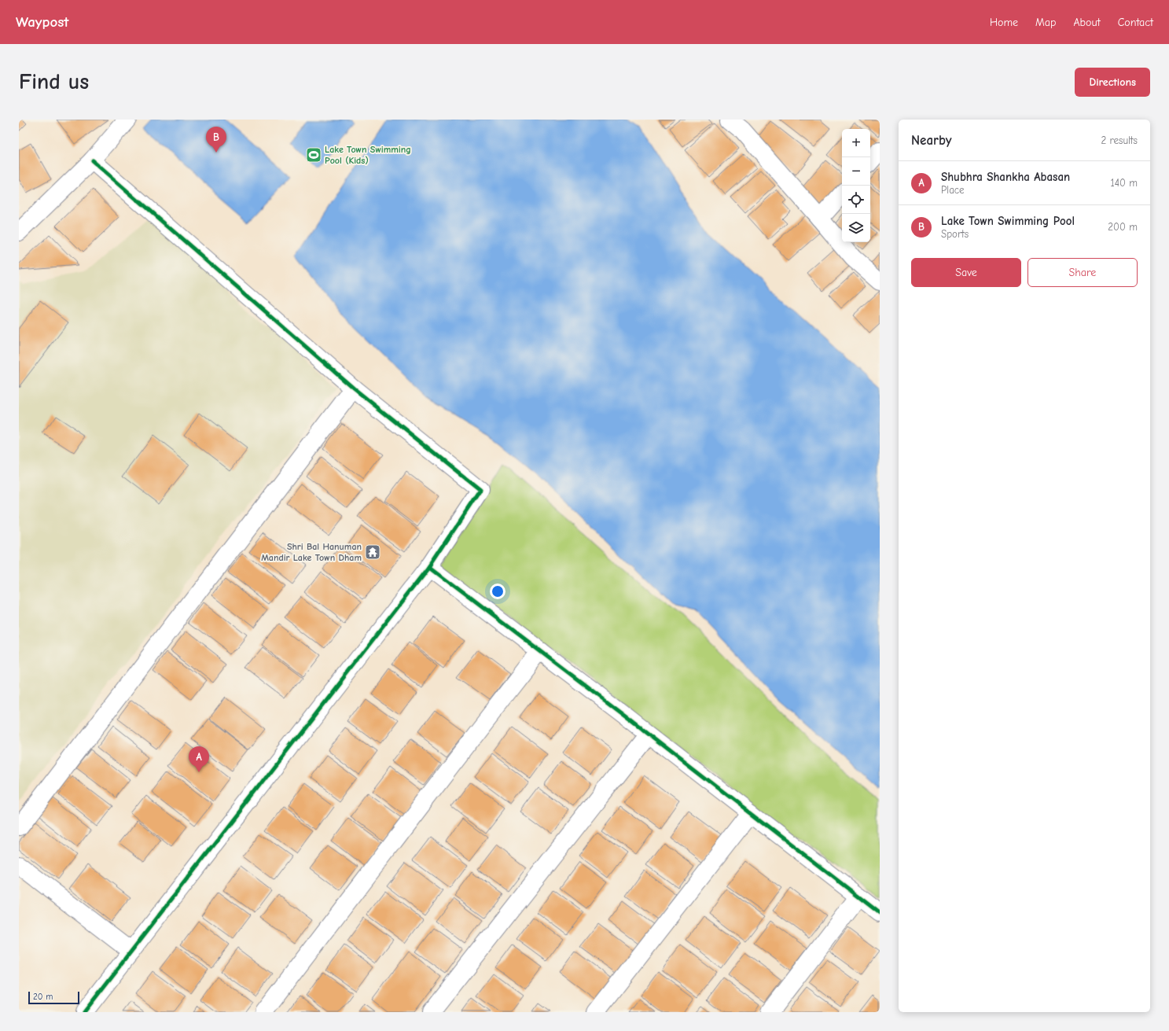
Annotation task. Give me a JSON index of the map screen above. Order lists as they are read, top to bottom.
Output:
{
  "places": {
    "sports": ["Lake Town Swimming Pool (Kids)"],
    "temple": ["Shri Bal Hanuman Mandir Lake Town Dham"]
  },
  "scale_bar": "20 m",
  "page": {
    "header": "Waypost",
    "nav": [
      "Home",
      "Map",
      "About",
      "Contact"
    ],
    "buttons": [
      "Directions",
      ["Save", "Share"]
    ],
    "title": "Find us",
    "heading": ["Nearby", "2 results"],
    "pins": ["B", "A"],
    "map_buttons": ["+", "−"],
    "list": [
      {
        "mark": "A",
        "name": "Shubhra Shankha Abasan",
        "note": "Place",
        "value": "140 m"
      },
      {
        "mark": "B",
        "name": "Lake Town Swimming Pool",
        "note": "Sports",
        "value": "200 m"
      }
    ],
    "scale": "20 m"
  }
}
